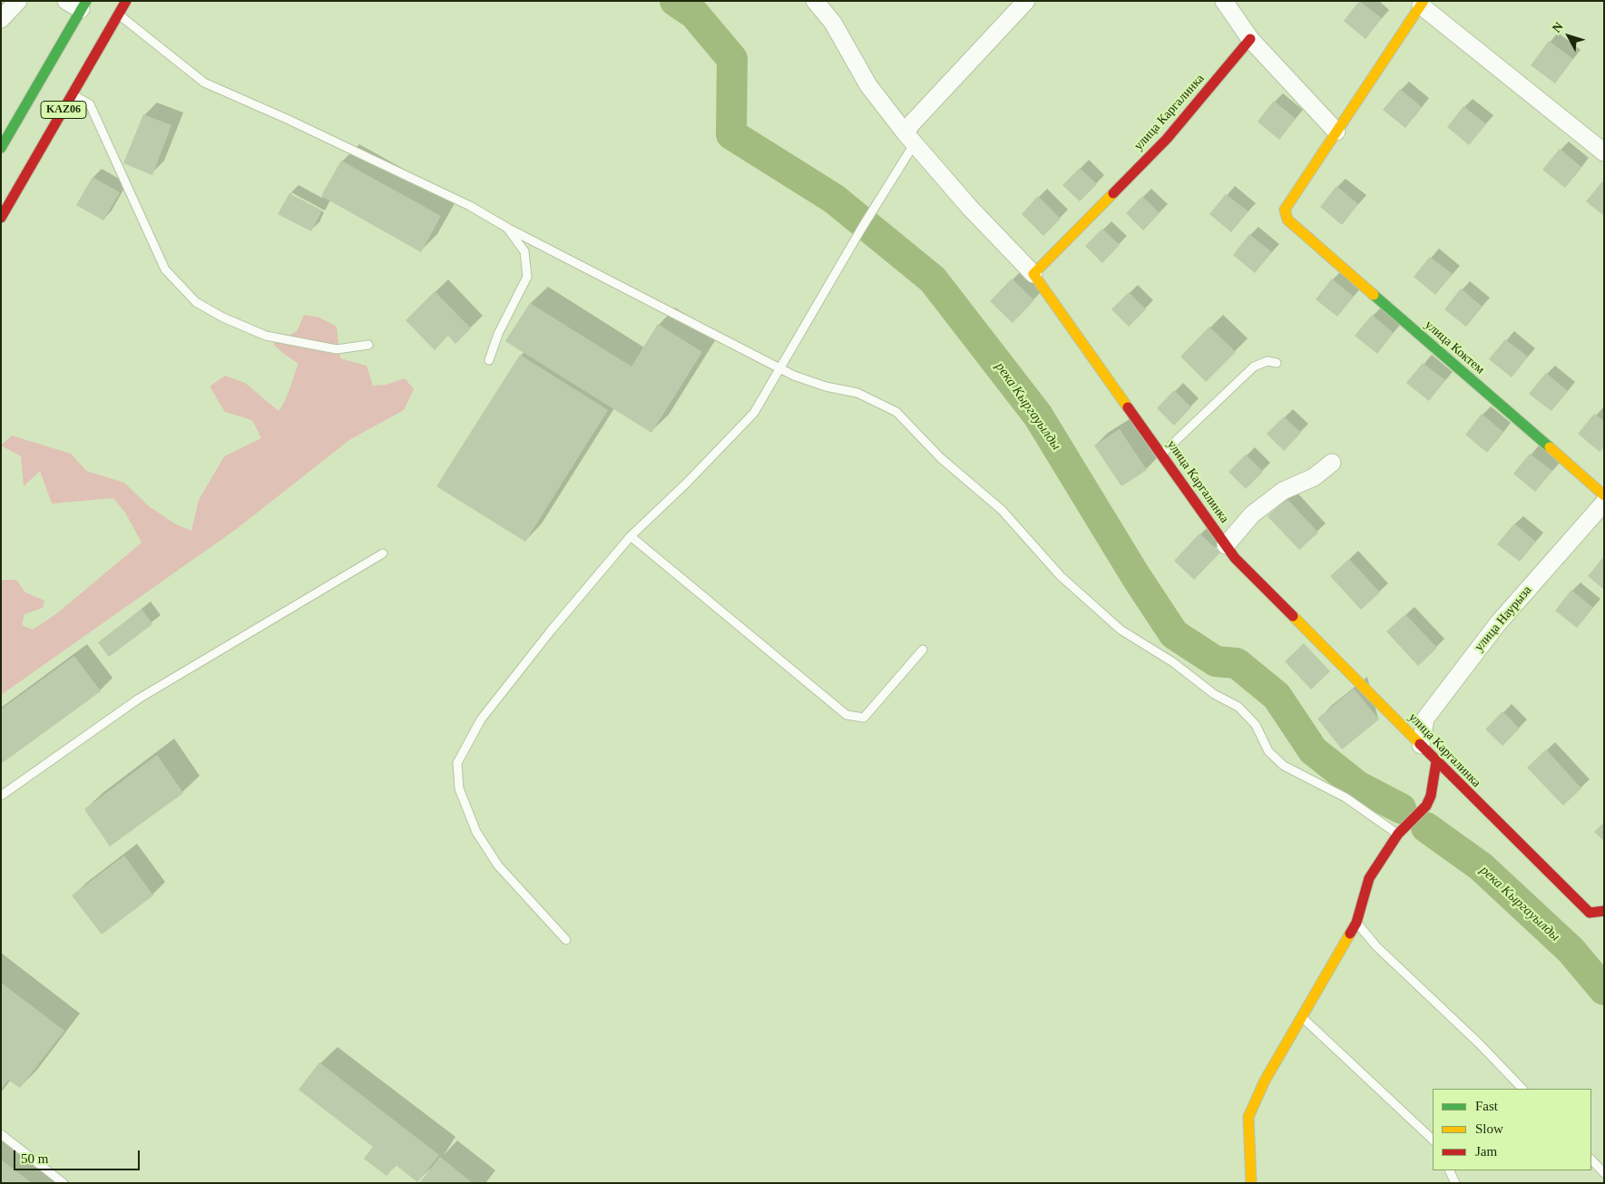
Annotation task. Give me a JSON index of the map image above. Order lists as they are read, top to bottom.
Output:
{
  "streets": {
    "main road": ["KАZ06", "улица Каргалинка", "улица Коктем"],
    "street": ["улица Наурыза"]
  },
  "crossings": [
    ["улица Каргалинка", "улица Наурыза"]
  ],
  "water": ["река Кыргауылды"],
  "legend": ["Fast", "Slow", "Jam"],
  "scale_bar": "50 m",
  "north": "top left"
}
